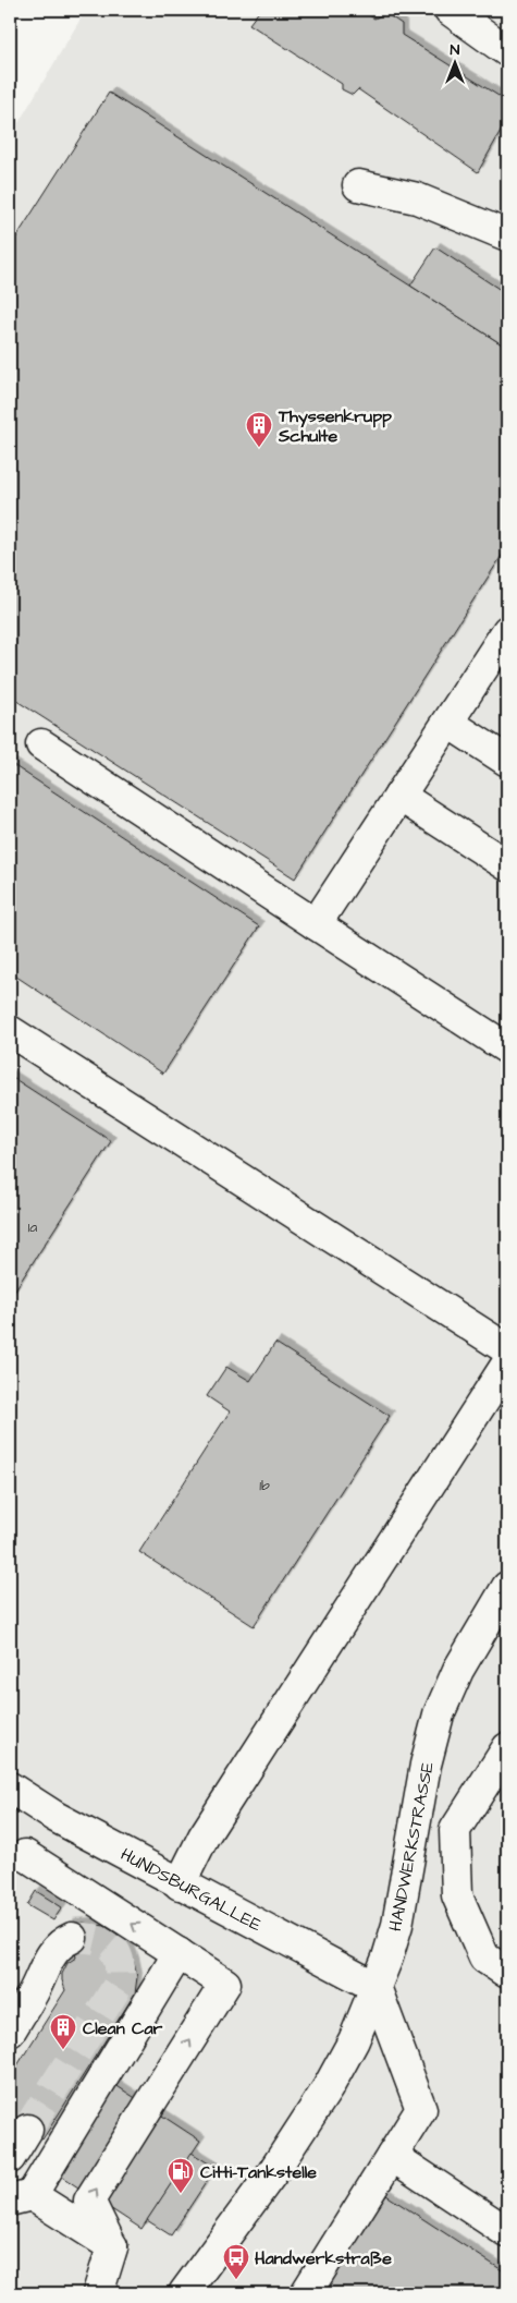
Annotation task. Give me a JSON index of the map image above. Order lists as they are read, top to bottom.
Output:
{
  "streets": {
    "street": ["HANDWERKSTRASSE", "HUNDSBURGALLEE"]
  },
  "crossings": [
    ["HANDWERKSTRASSE", "HUNDSBURGALLEE"]
  ],
  "places": {
    "building": ["Thyssenkrupp Schulte", "Clean Car"],
    "fuel station": ["Citti-Tankstelle"],
    "bus stop": ["Handwerkstraße"]
  },
  "house_numbers": ["1a", "1b"],
  "north": "top"
}
